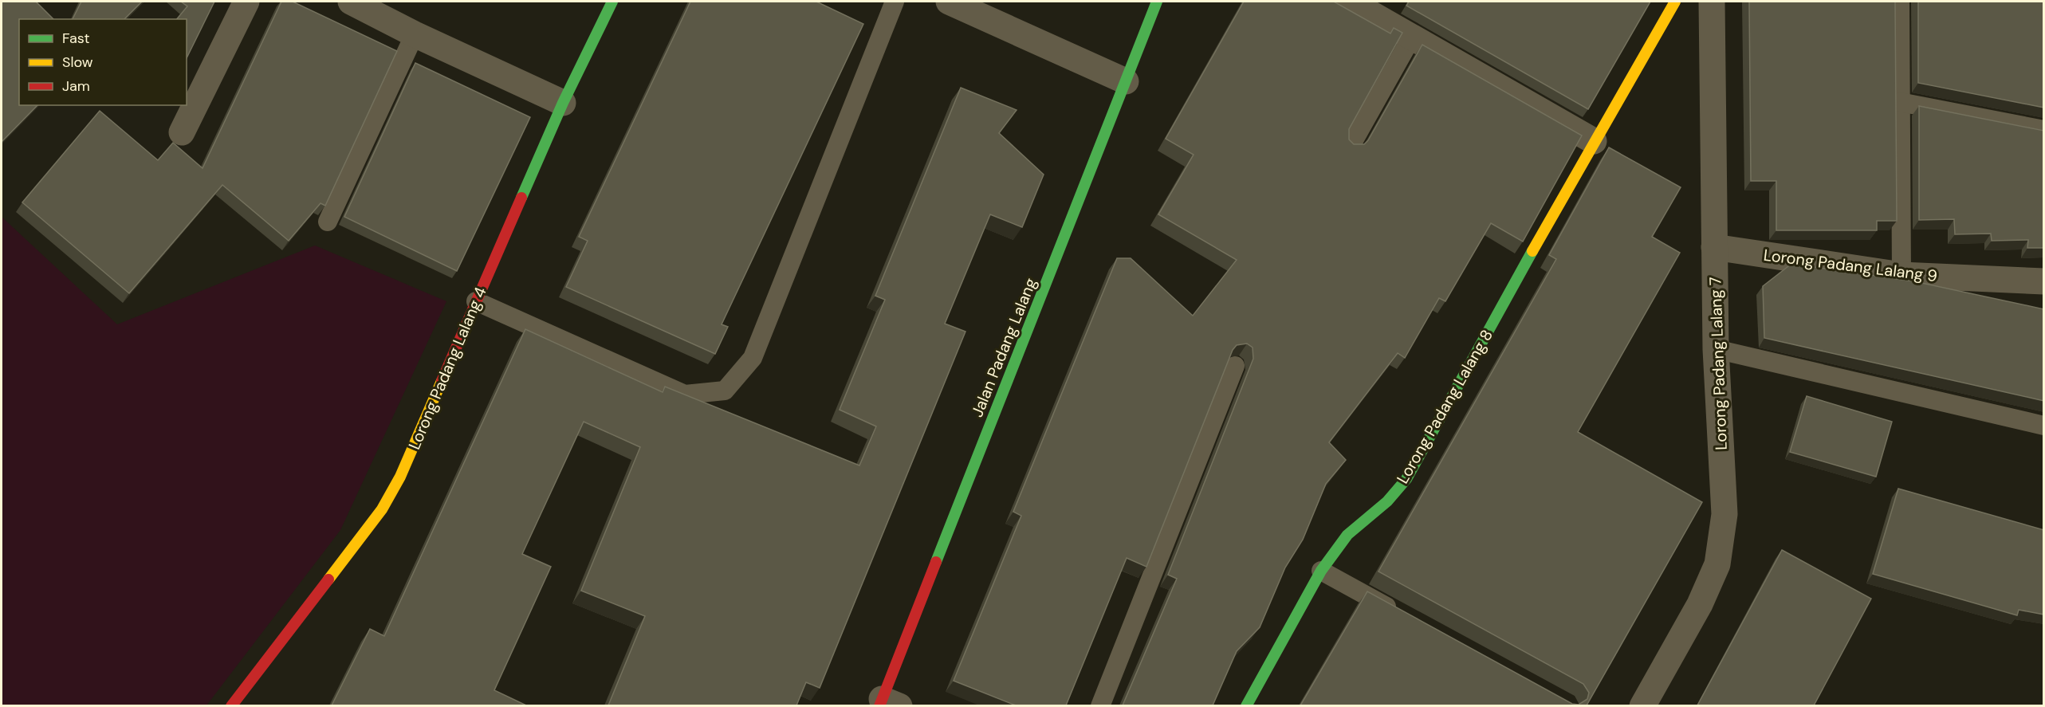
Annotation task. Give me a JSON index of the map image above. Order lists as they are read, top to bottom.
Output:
{
  "streets": {
    "street": [
      "Lorong Padang Lalang 9",
      "Jalan Padang Lalang",
      "Lorong Padang Lalang 7",
      "Lorong Padang Lalang 4",
      "Lorong Padang Lalang 8"
    ]
  },
  "crossings": [
    ["Lorong Padang Lalang 9", "Lorong Padang Lalang 7"]
  ],
  "legend": ["Fast", "Slow", "Jam"]
}
